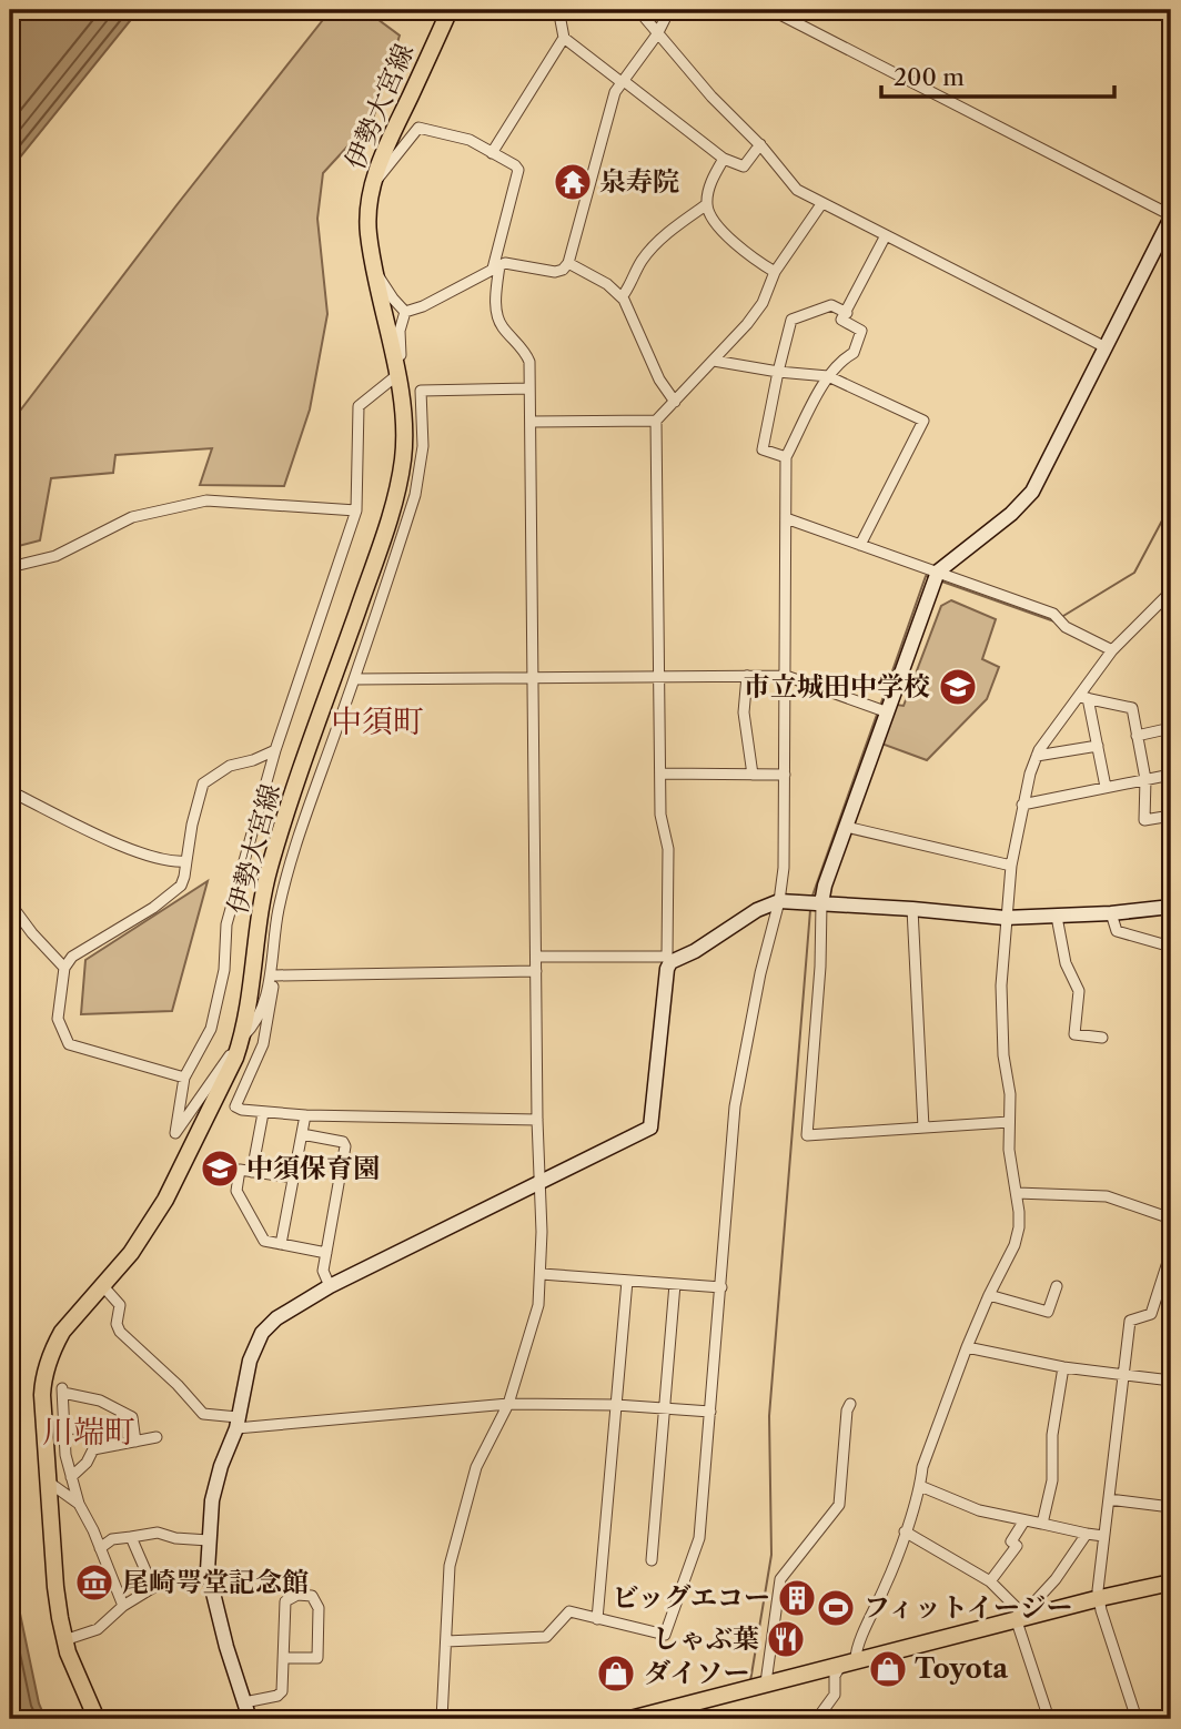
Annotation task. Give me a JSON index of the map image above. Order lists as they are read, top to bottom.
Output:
{
  "streets": {
    "main road": ["伊勢大宮線"]
  },
  "districts": ["中須町", "川端町"],
  "places": {
    "temple": ["泉寿院"],
    "school or university": ["市立城田中学校", "中須保育園"],
    "museum": ["尾崎咢堂記念館"],
    "building": ["ビッグエコー"],
    "sports": ["フィットイージー"],
    "restaurant": ["しゃぶ葉"],
    "shop": ["Toyota", "ダイソー"]
  },
  "scale_bar": "200 m"
}
